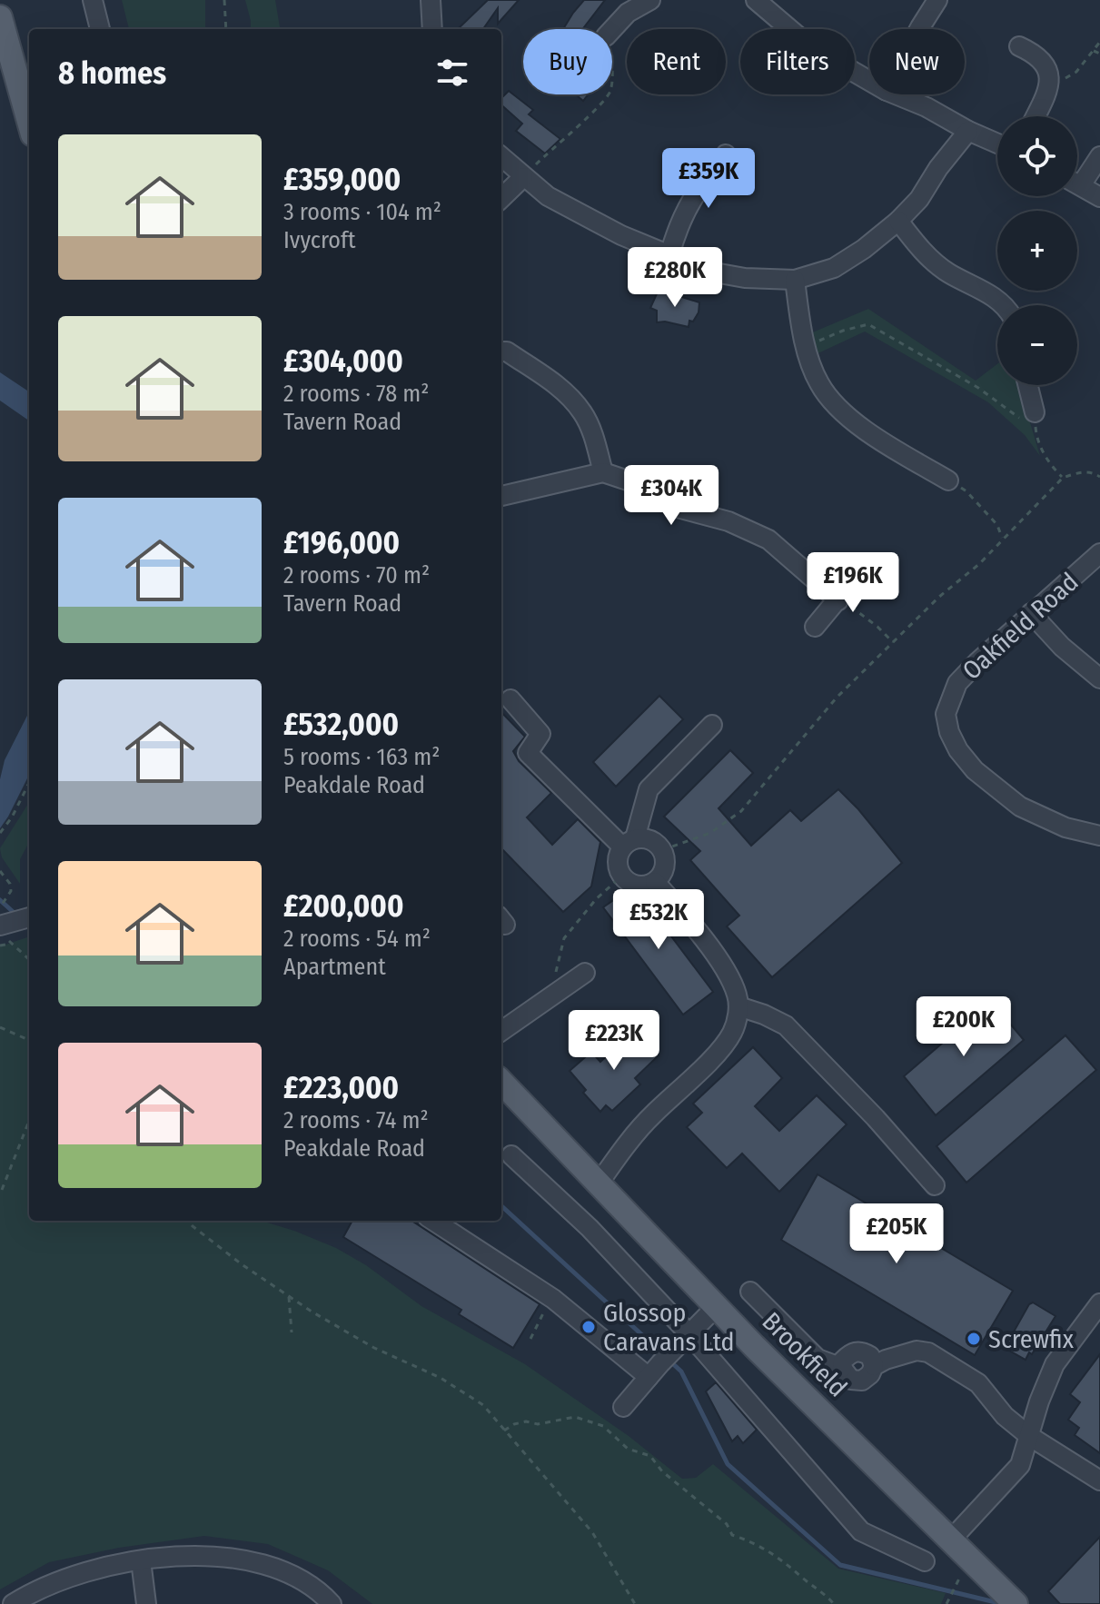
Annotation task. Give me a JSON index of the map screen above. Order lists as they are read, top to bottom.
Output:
{
  "streets": {
    "main road": ["Brookfield"],
    "street": ["Oakfield Road"]
  },
  "places": ["Glossop Caravans Ltd", "Screwfix"],
  "page": {
    "chip": [
      "Buy",
      "Rent",
      "Filters",
      "New"
    ],
    "heading": "8 homes",
    "map_buttons": ["+", "−"],
    "list": [
      {
        "name": "£359,000",
        "note": "3 rooms · 104 m² · Ivycroft"
      },
      {
        "name": "£304,000",
        "note": "2 rooms · 78 m² · Tavern Road"
      },
      {
        "name": "£196,000",
        "note": "2 rooms · 70 m² · Tavern Road"
      },
      {
        "name": "£532,000",
        "note": "5 rooms · 163 m² · Peakdale Road"
      },
      {
        "name": "£200,000",
        "note": "2 rooms · 54 m² · Apartment"
      },
      {
        "name": "£223,000",
        "note": "2 rooms · 74 m² · Peakdale Road"
      }
    ],
    "price": [
      "£359K",
      "£280K",
      "£304K",
      "£196K",
      "£532K",
      "£200K",
      "£223K",
      "£205K"
    ]
  }
}
